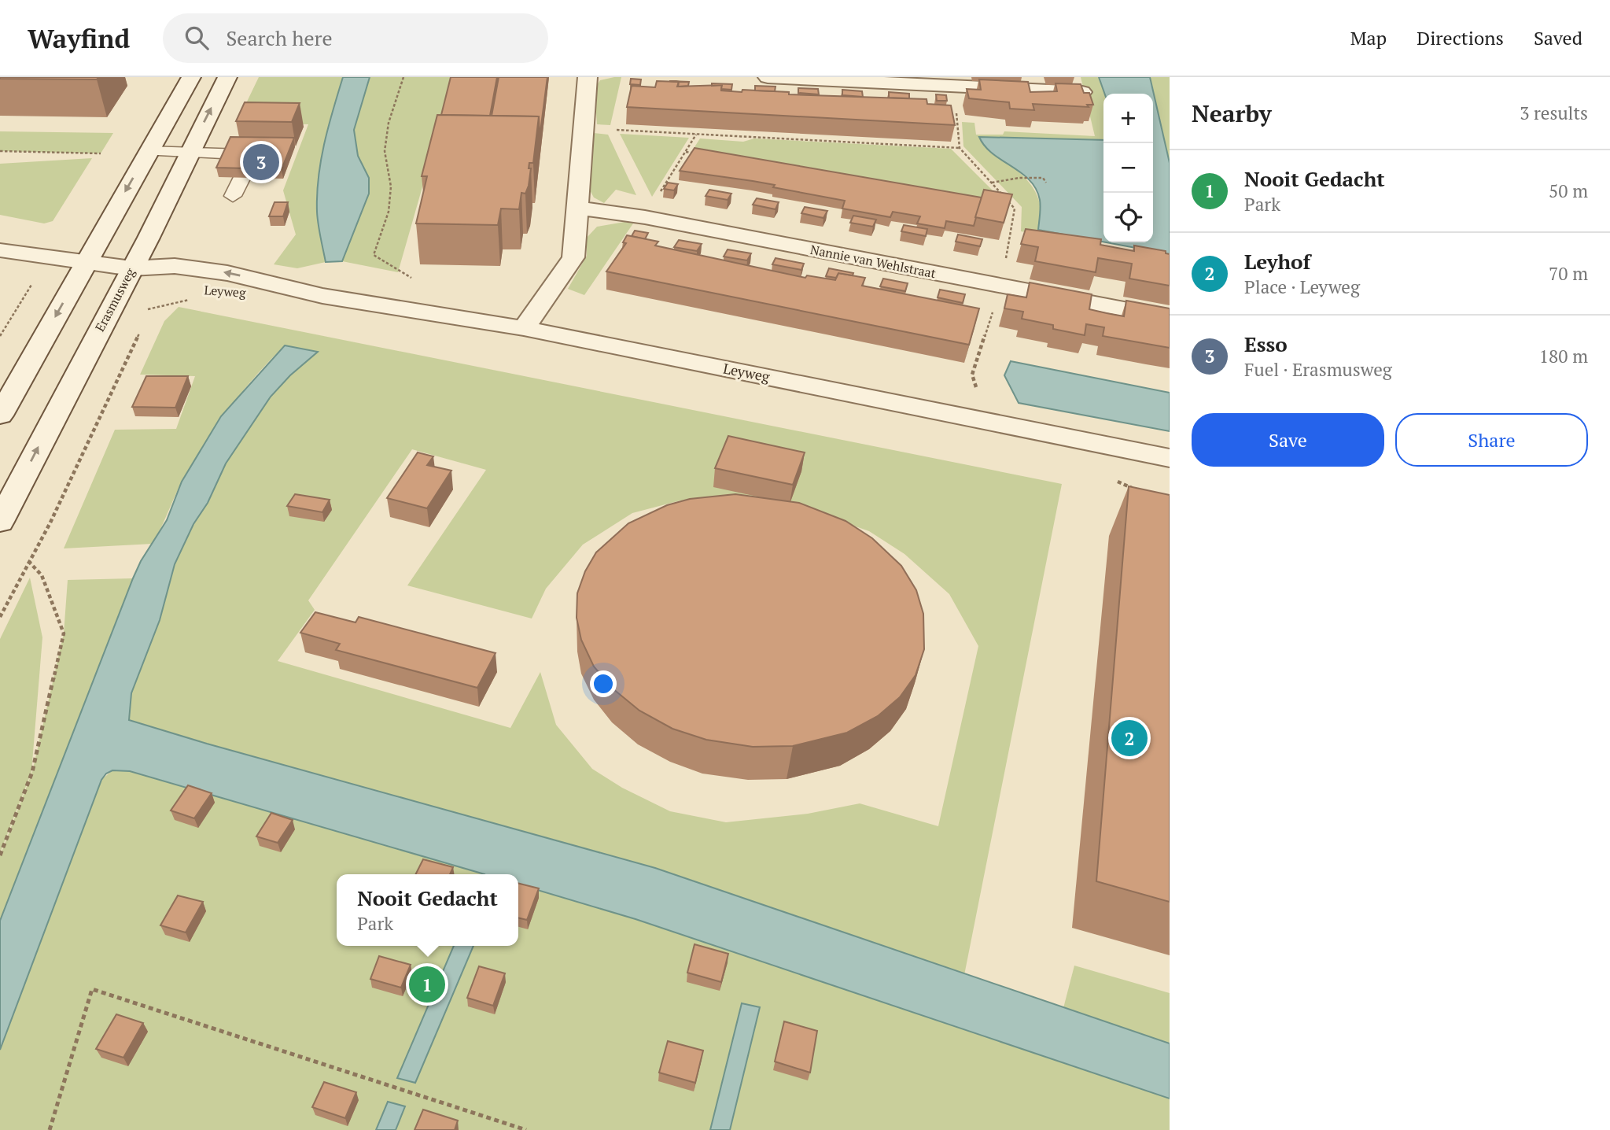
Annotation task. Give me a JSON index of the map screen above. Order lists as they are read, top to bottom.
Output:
{
  "streets": {
    "street": ["Nannie van Wehlstraat", "Leyweg", "Erasmusweg"]
  },
  "crossings": [
    ["Leyweg", "Erasmusweg"]
  ],
  "page": {
    "header": "Wayfind",
    "search": "Search here",
    "nav": ["Map", "Directions", "Saved"],
    "heading": ["Nearby", "3 results"],
    "map_buttons": ["+", "−"],
    "pins": ["3", "2", "1"],
    "list": [
      {
        "mark": "1",
        "name": "Nooit Gedacht",
        "note": "Park",
        "value": "50 m"
      },
      {
        "mark": "2",
        "name": "Leyhof",
        "note": "Place · Leyweg",
        "value": "70 m"
      },
      {
        "mark": "3",
        "name": "Esso",
        "note": "Fuel · Erasmusweg",
        "value": "180 m"
      }
    ],
    "buttons": ["Save", "Share"],
    "popup": ["Nooit Gedacht", "Park"]
  }
}
